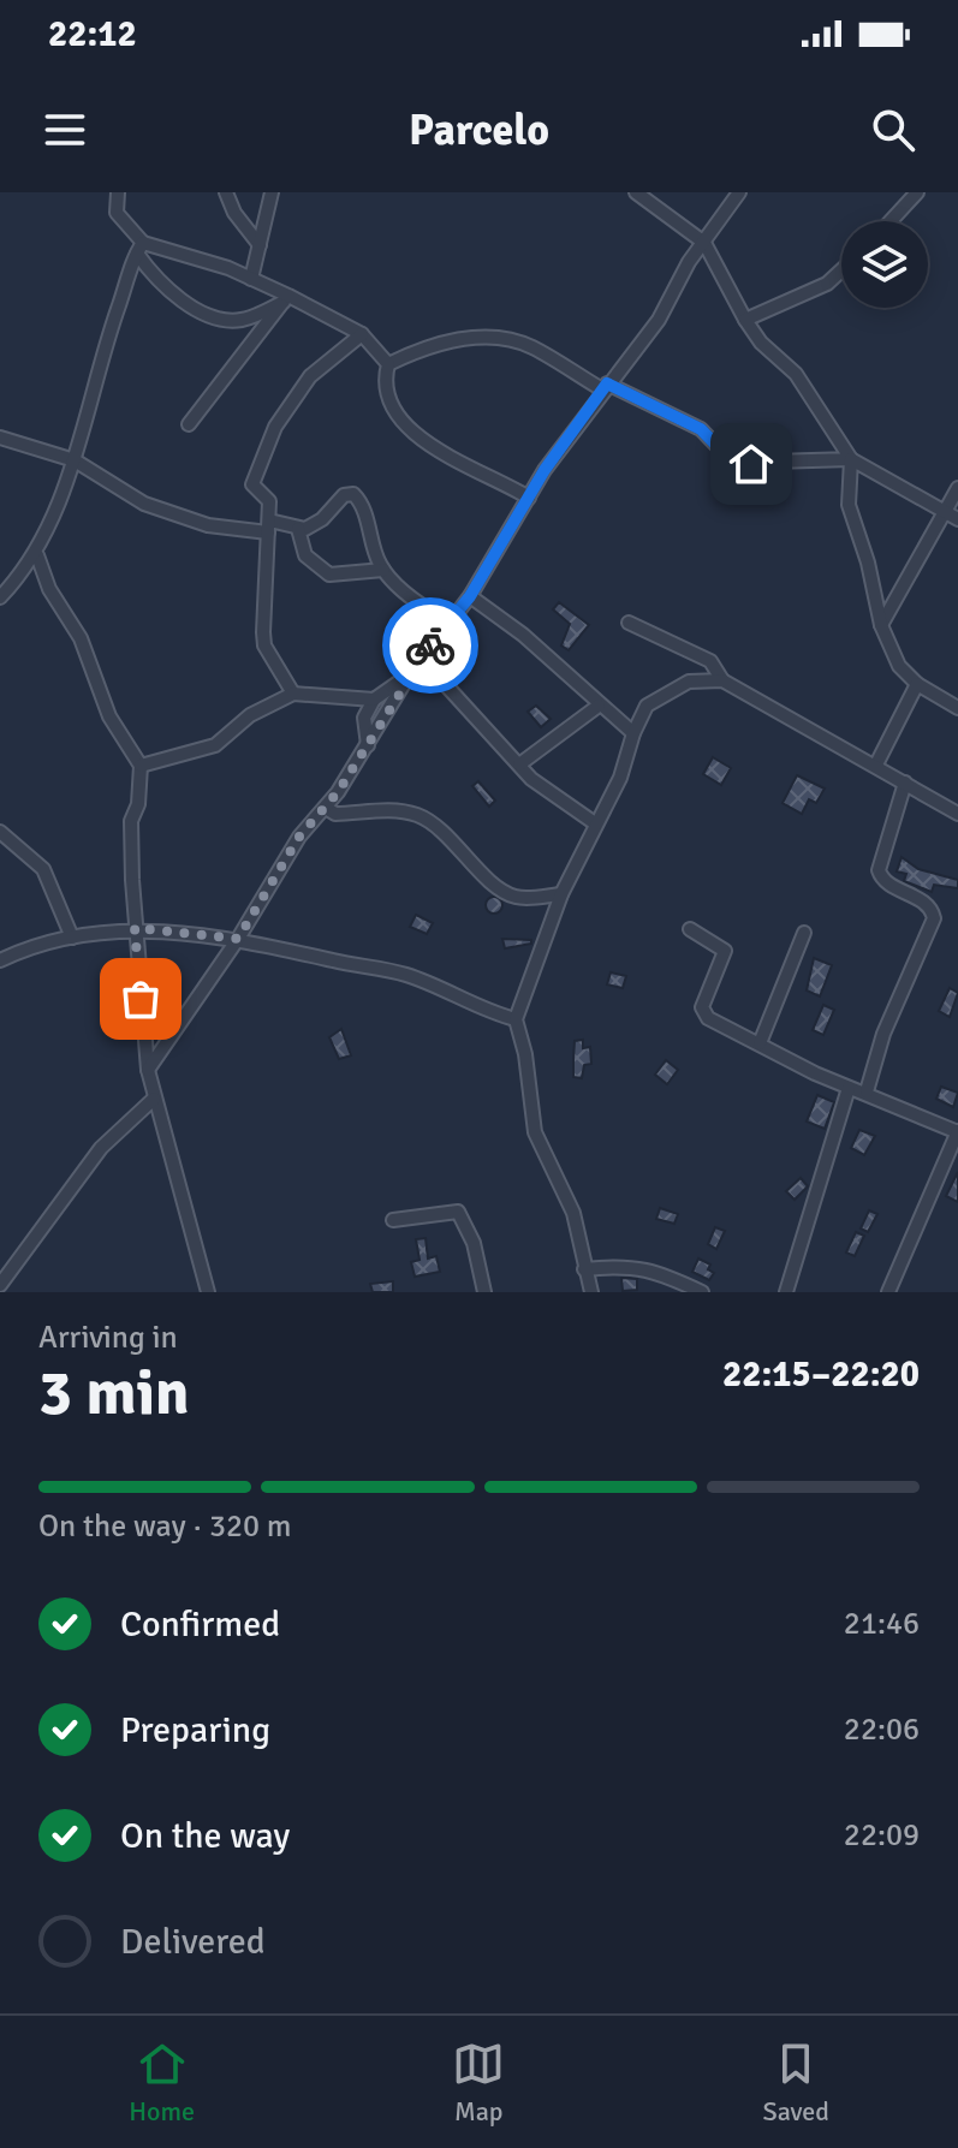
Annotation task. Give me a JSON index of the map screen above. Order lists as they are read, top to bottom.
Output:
{
  "page": {
    "status": "22:12",
    "header": "Parcelo",
    "heading": ["3 min", "Arriving in", "22:15–22:20"],
    "bar": "On the way · 320 m",
    "list": [
      ["Confirmed", "21:46"],
      ["Preparing", "22:06"],
      ["On the way", "22:09"],
      "Delivered"
    ],
    "tabs": ["Home", "Map", "Saved"]
  }
}
